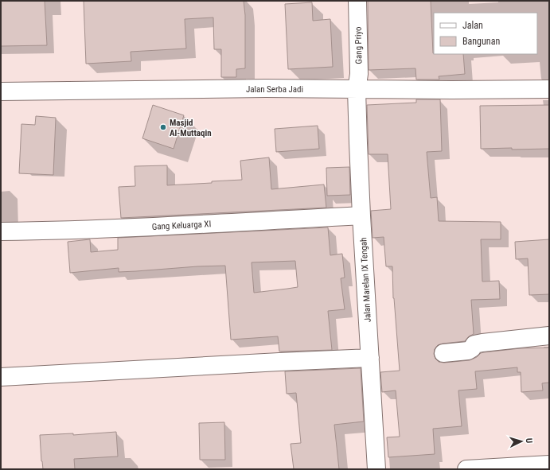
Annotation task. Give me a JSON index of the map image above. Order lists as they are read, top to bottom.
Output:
{
  "streets": {
    "street": [
      "Gang Priyo",
      "Jalan Serba Jadi",
      "Gang Keluarga XI",
      "Jalan Marelan IX Tengah"
    ]
  },
  "crossings": [
    ["Gang Priyo", "Jalan Serba Jadi"],
    ["Gang Priyo", "Jalan Marelan IX Tengah"],
    ["Jalan Serba Jadi", "Jalan Marelan IX Tengah"],
    ["Gang Keluarga XI", "Jalan Marelan IX Tengah"]
  ],
  "places": ["Masjid Al-Muttaqin"],
  "legend": ["Jalan", "Bangunan"],
  "north": "right"
}
